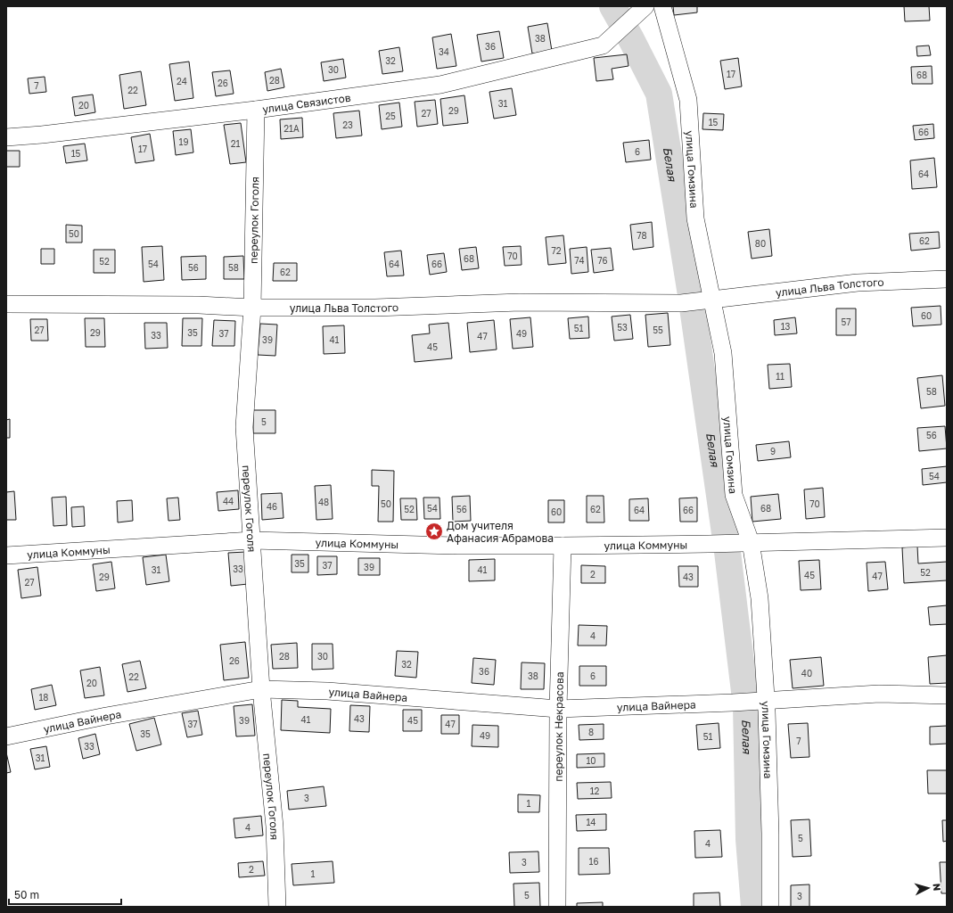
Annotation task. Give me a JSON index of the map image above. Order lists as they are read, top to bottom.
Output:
{
  "streets": {
    "street": [
      "улица Связистов",
      "улица Гомзина",
      "переулок Гоголя",
      "улица Льва Толстого",
      "улица Коммуны",
      "улица Вайнера",
      "переулок Некрасова"
    ]
  },
  "crossings": [
    ["улица Связистов", "переулок Гоголя"],
    ["улица Гомзина", "улица Льва Толстого"],
    ["улица Гомзина", "улица Коммуны"],
    ["улица Гомзина", "улица Вайнера"],
    ["переулок Гоголя", "улица Льва Толстого"],
    ["переулок Гоголя", "улица Коммуны"],
    ["переулок Гоголя", "улица Вайнера"],
    ["улица Коммуны", "переулок Некрасова"],
    ["улица Вайнера", "переулок Некрасова"]
  ],
  "water": ["Белая"],
  "places": {
    "place": ["Дом учителя Афанасия Абрамова"]
  },
  "house_numbers": [
    "38",
    "36",
    "34",
    "32",
    "30",
    "17",
    "68",
    "28",
    "24",
    "26",
    "7",
    "22",
    "31",
    "20",
    "29",
    "27",
    "25",
    "15",
    "23",
    "21А",
    "66",
    "19",
    "21",
    "17",
    "6",
    "15",
    "64",
    "50",
    "78",
    "62",
    "80",
    "72",
    "70",
    "68",
    "74",
    "76",
    "52",
    "54",
    "64",
    "66",
    "56",
    "58",
    "62",
    "60",
    "57",
    "13",
    "53",
    "51",
    "27",
    "55",
    "29",
    "35",
    "37",
    "49",
    "33",
    "47",
    "39",
    "41",
    "45",
    "11",
    "58",
    "5",
    "56",
    "9",
    "54",
    "44",
    "48",
    "50",
    "70",
    "46",
    "54",
    "68",
    "52",
    "56",
    "62",
    "64",
    "66",
    "60",
    "35",
    "37",
    "39",
    "33",
    "31",
    "41",
    "52",
    "2",
    "45",
    "47",
    "29",
    "43",
    "27",
    "4",
    "28",
    "30",
    "26",
    "32",
    "36",
    "40",
    "38",
    "6",
    "22",
    "20",
    "18",
    "43",
    "41",
    "39",
    "45",
    "37",
    "47",
    "8",
    "35",
    "49",
    "51",
    "7",
    "33",
    "31",
    "10",
    "12",
    "3",
    "1",
    "14",
    "4",
    "5",
    "4",
    "16",
    "3",
    "2",
    "1",
    "5",
    "3"
  ],
  "scale_bar": "50 m",
  "north": "right"
}
